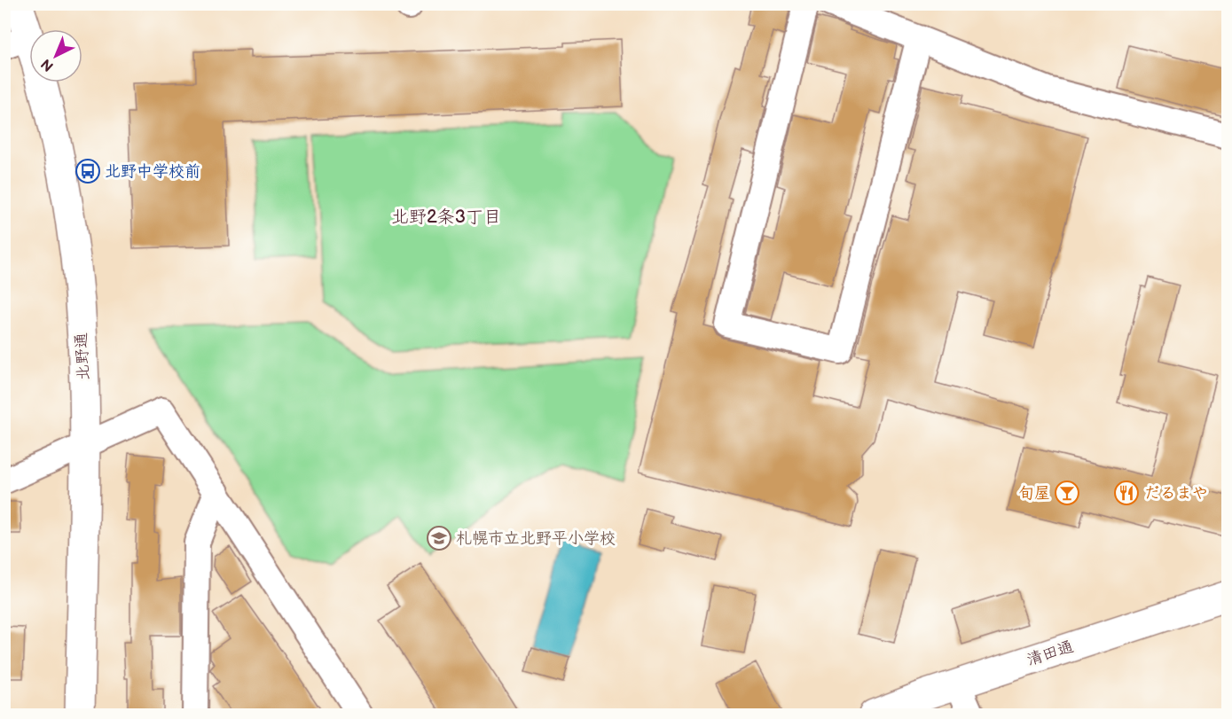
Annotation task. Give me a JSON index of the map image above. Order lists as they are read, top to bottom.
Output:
{
  "streets": {
    "street": ["北野通", "清田通"]
  },
  "districts": ["北野2条3丁目"],
  "places": {
    "bus stop": ["北野中学校前"],
    "bar": ["旬屋"],
    "restaurant": ["だるまや"],
    "school or university": ["札幌市立北野平小学校"]
  },
  "north": "bottom left"
}
